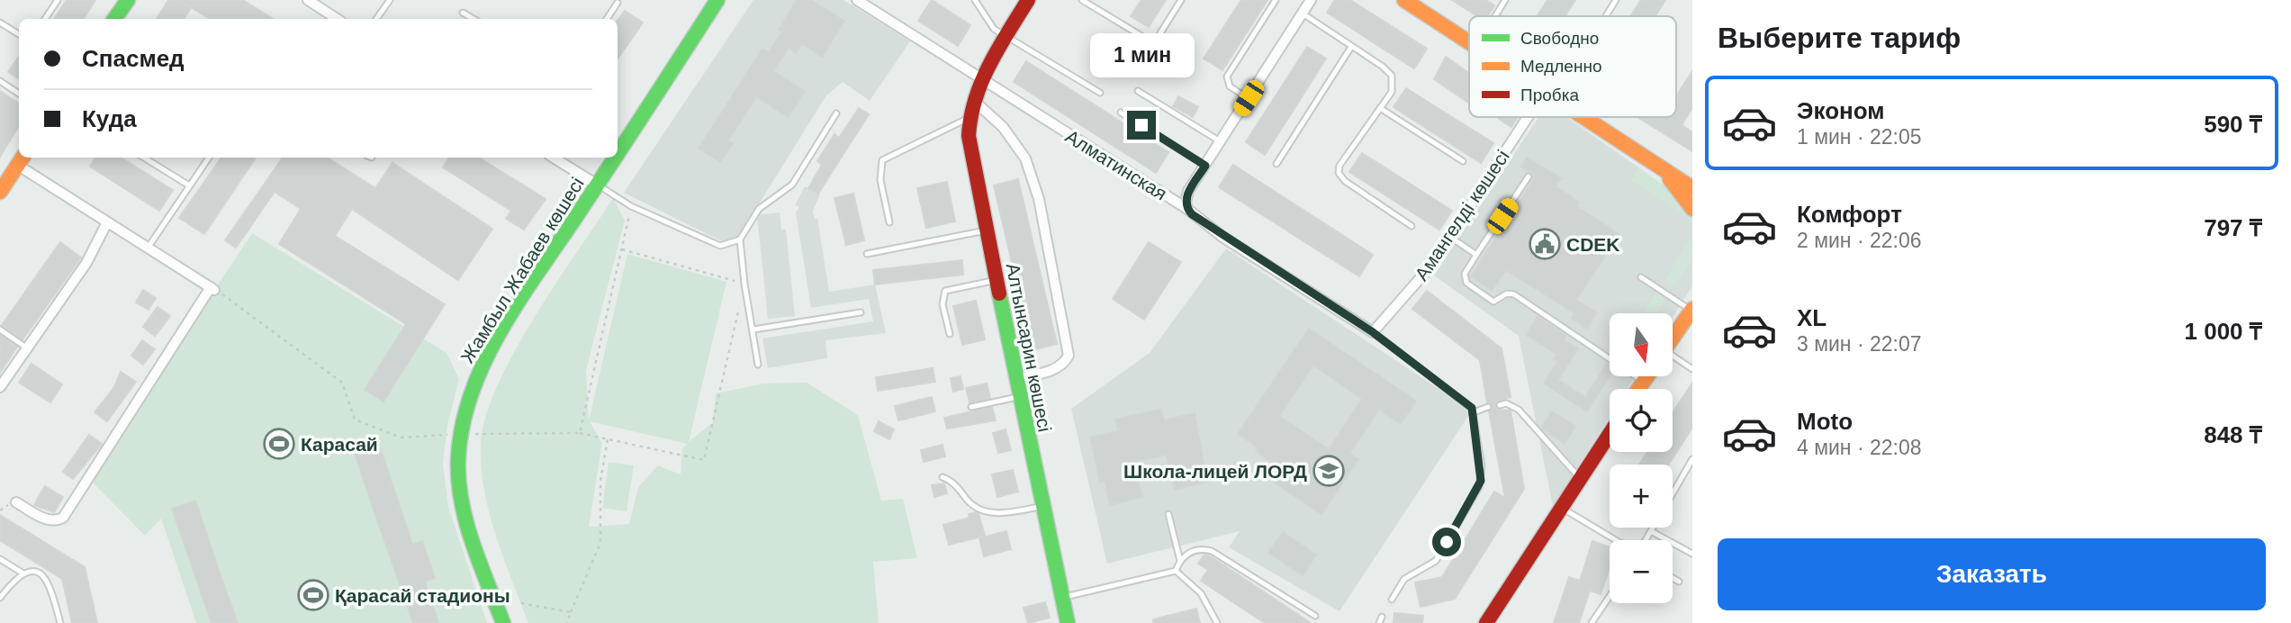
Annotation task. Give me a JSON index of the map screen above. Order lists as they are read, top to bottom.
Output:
{
  "streets": {
    "main road": ["Жамбыл Жабаев көшесі", "Алтынсарин көшесі"],
    "street": ["Алматинская", "Амангелді көшесі"]
  },
  "crossings": [
    ["Алматинская", "Амангелді көшесі"],
    ["Алматинская", "Алтынсарин көшесі"]
  ],
  "places": {
    "public building": ["CDEK"],
    "sports": ["Карасай", "Қарасай стадионы"],
    "school or university": ["Школа-лицей ЛОРД"]
  },
  "legend": ["Свободно", "Медленно", "Пробка"],
  "north": "bottom",
  "page": {
    "heading": "Выберите тариф",
    "banner": ["Спасмед", "Куда"],
    "bubble": "1 мин",
    "list": [
      {
        "name": "Эконом",
        "note": "1 мин · 22:05",
        "value": "590 ₸"
      },
      {
        "name": "Комфорт",
        "note": "2 мин · 22:06",
        "value": "797 ₸"
      },
      {
        "name": "XL",
        "note": "3 мин · 22:07",
        "value": "1 000 ₸"
      },
      {
        "name": "Moto",
        "note": "4 мин · 22:08",
        "value": "848 ₸"
      }
    ],
    "map_buttons": ["+", "−"],
    "buttons": "Заказать"
  }
}
